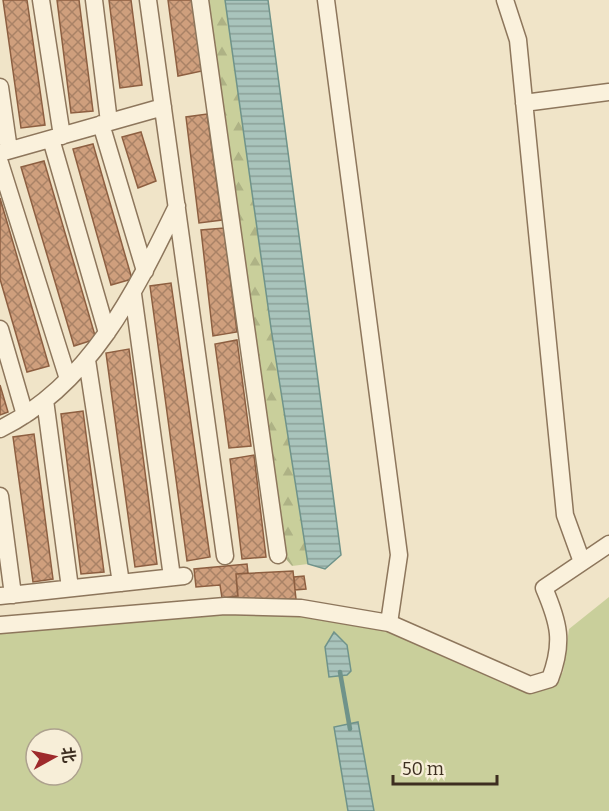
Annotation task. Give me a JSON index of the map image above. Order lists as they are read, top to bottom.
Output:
{
  "scale_bar": "50 m",
  "north": "right"
}
